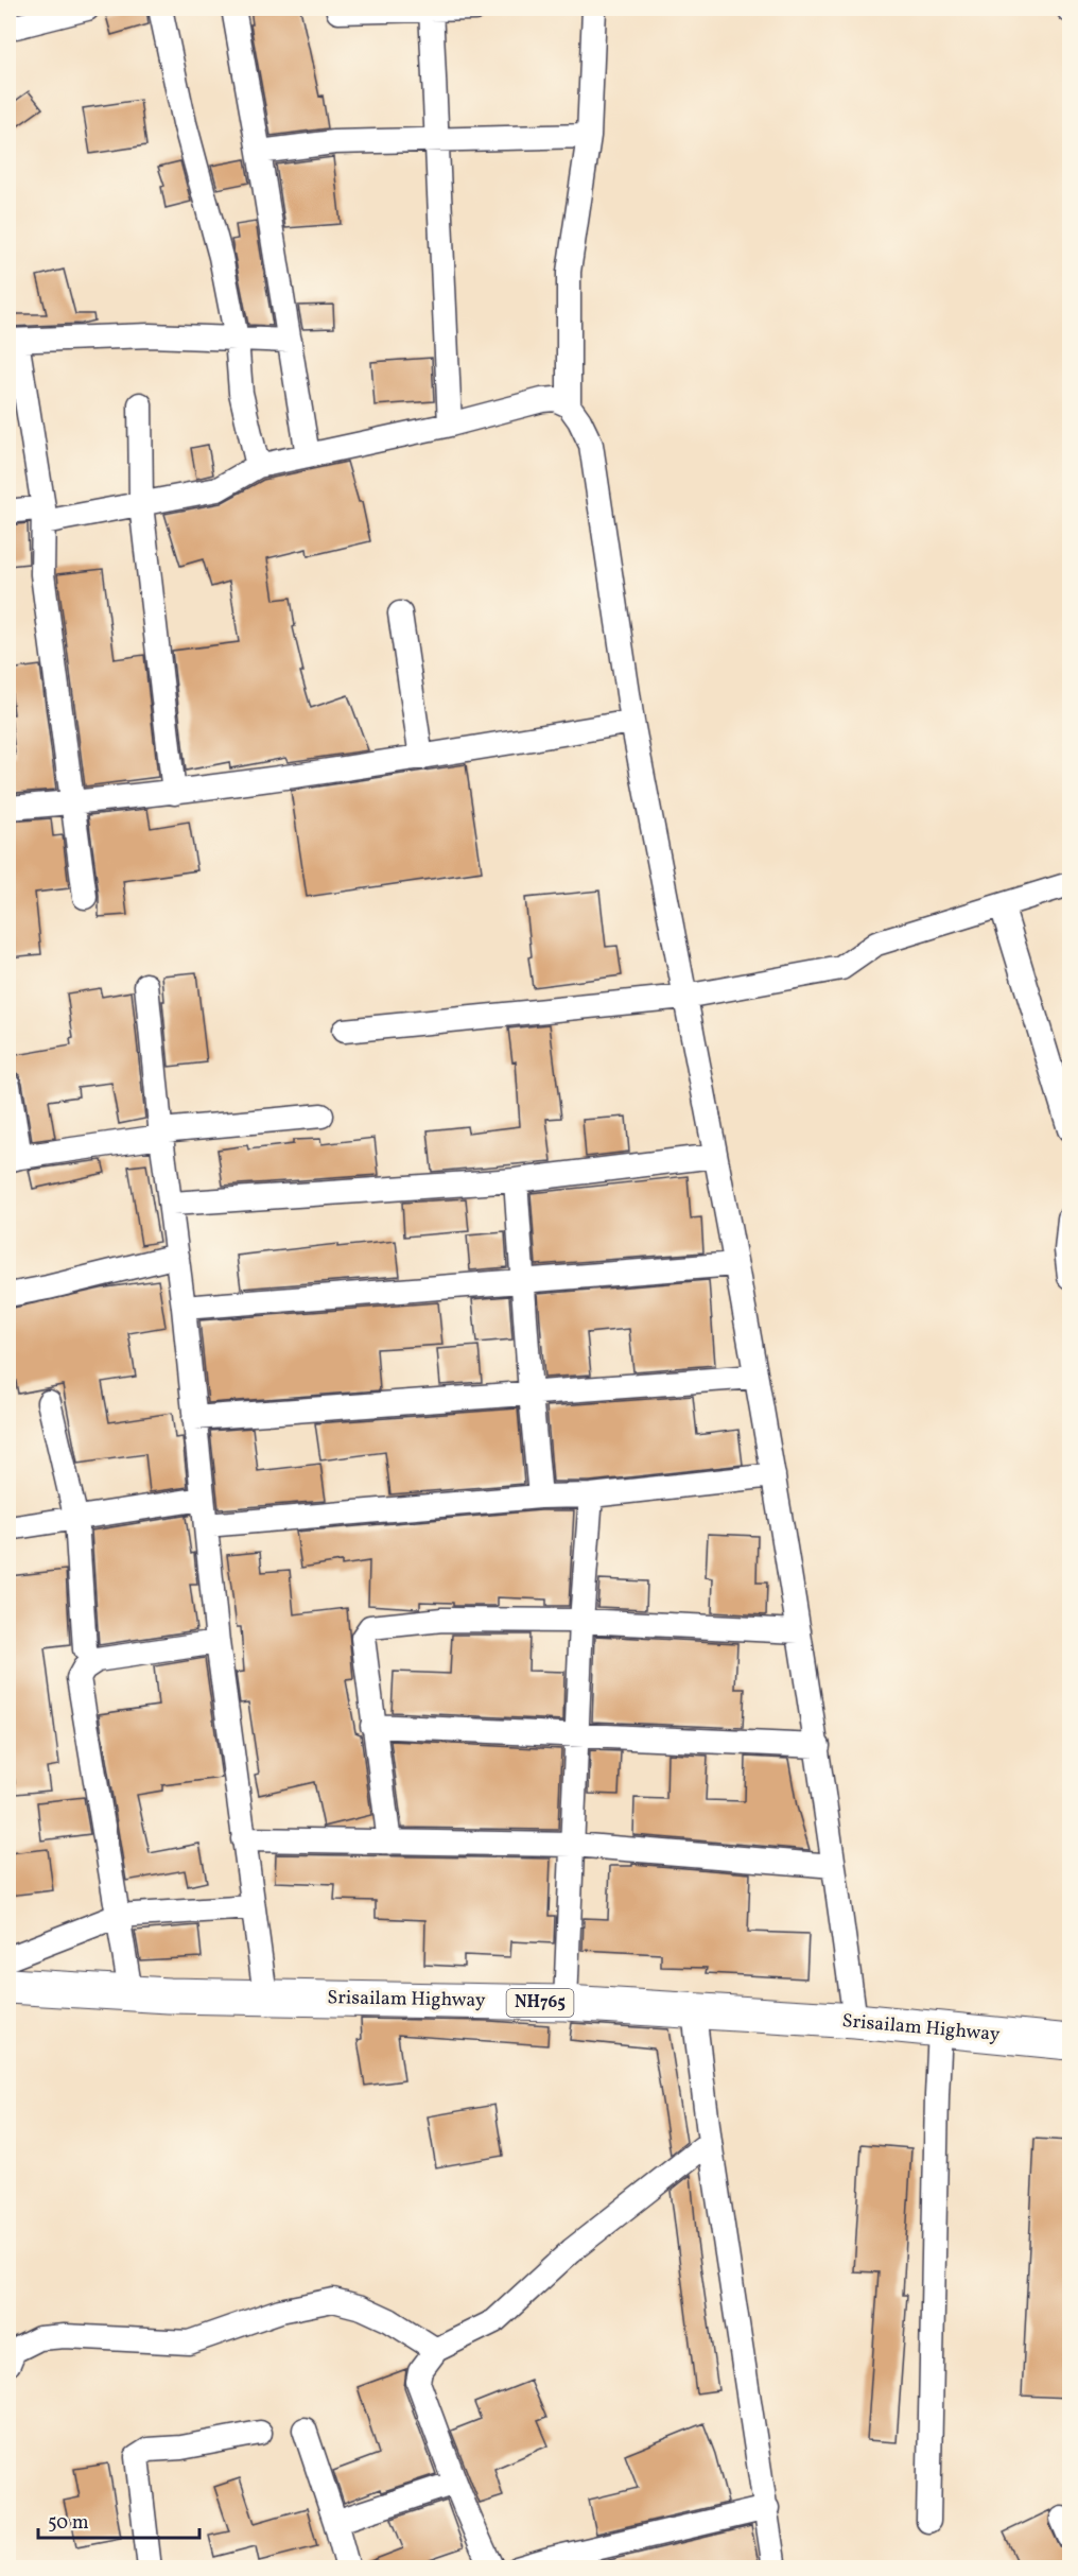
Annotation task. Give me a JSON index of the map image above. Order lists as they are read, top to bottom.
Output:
{
  "streets": {
    "highway": ["Srisailam Highway", "NH765"]
  },
  "scale_bar": "50 m"
}
